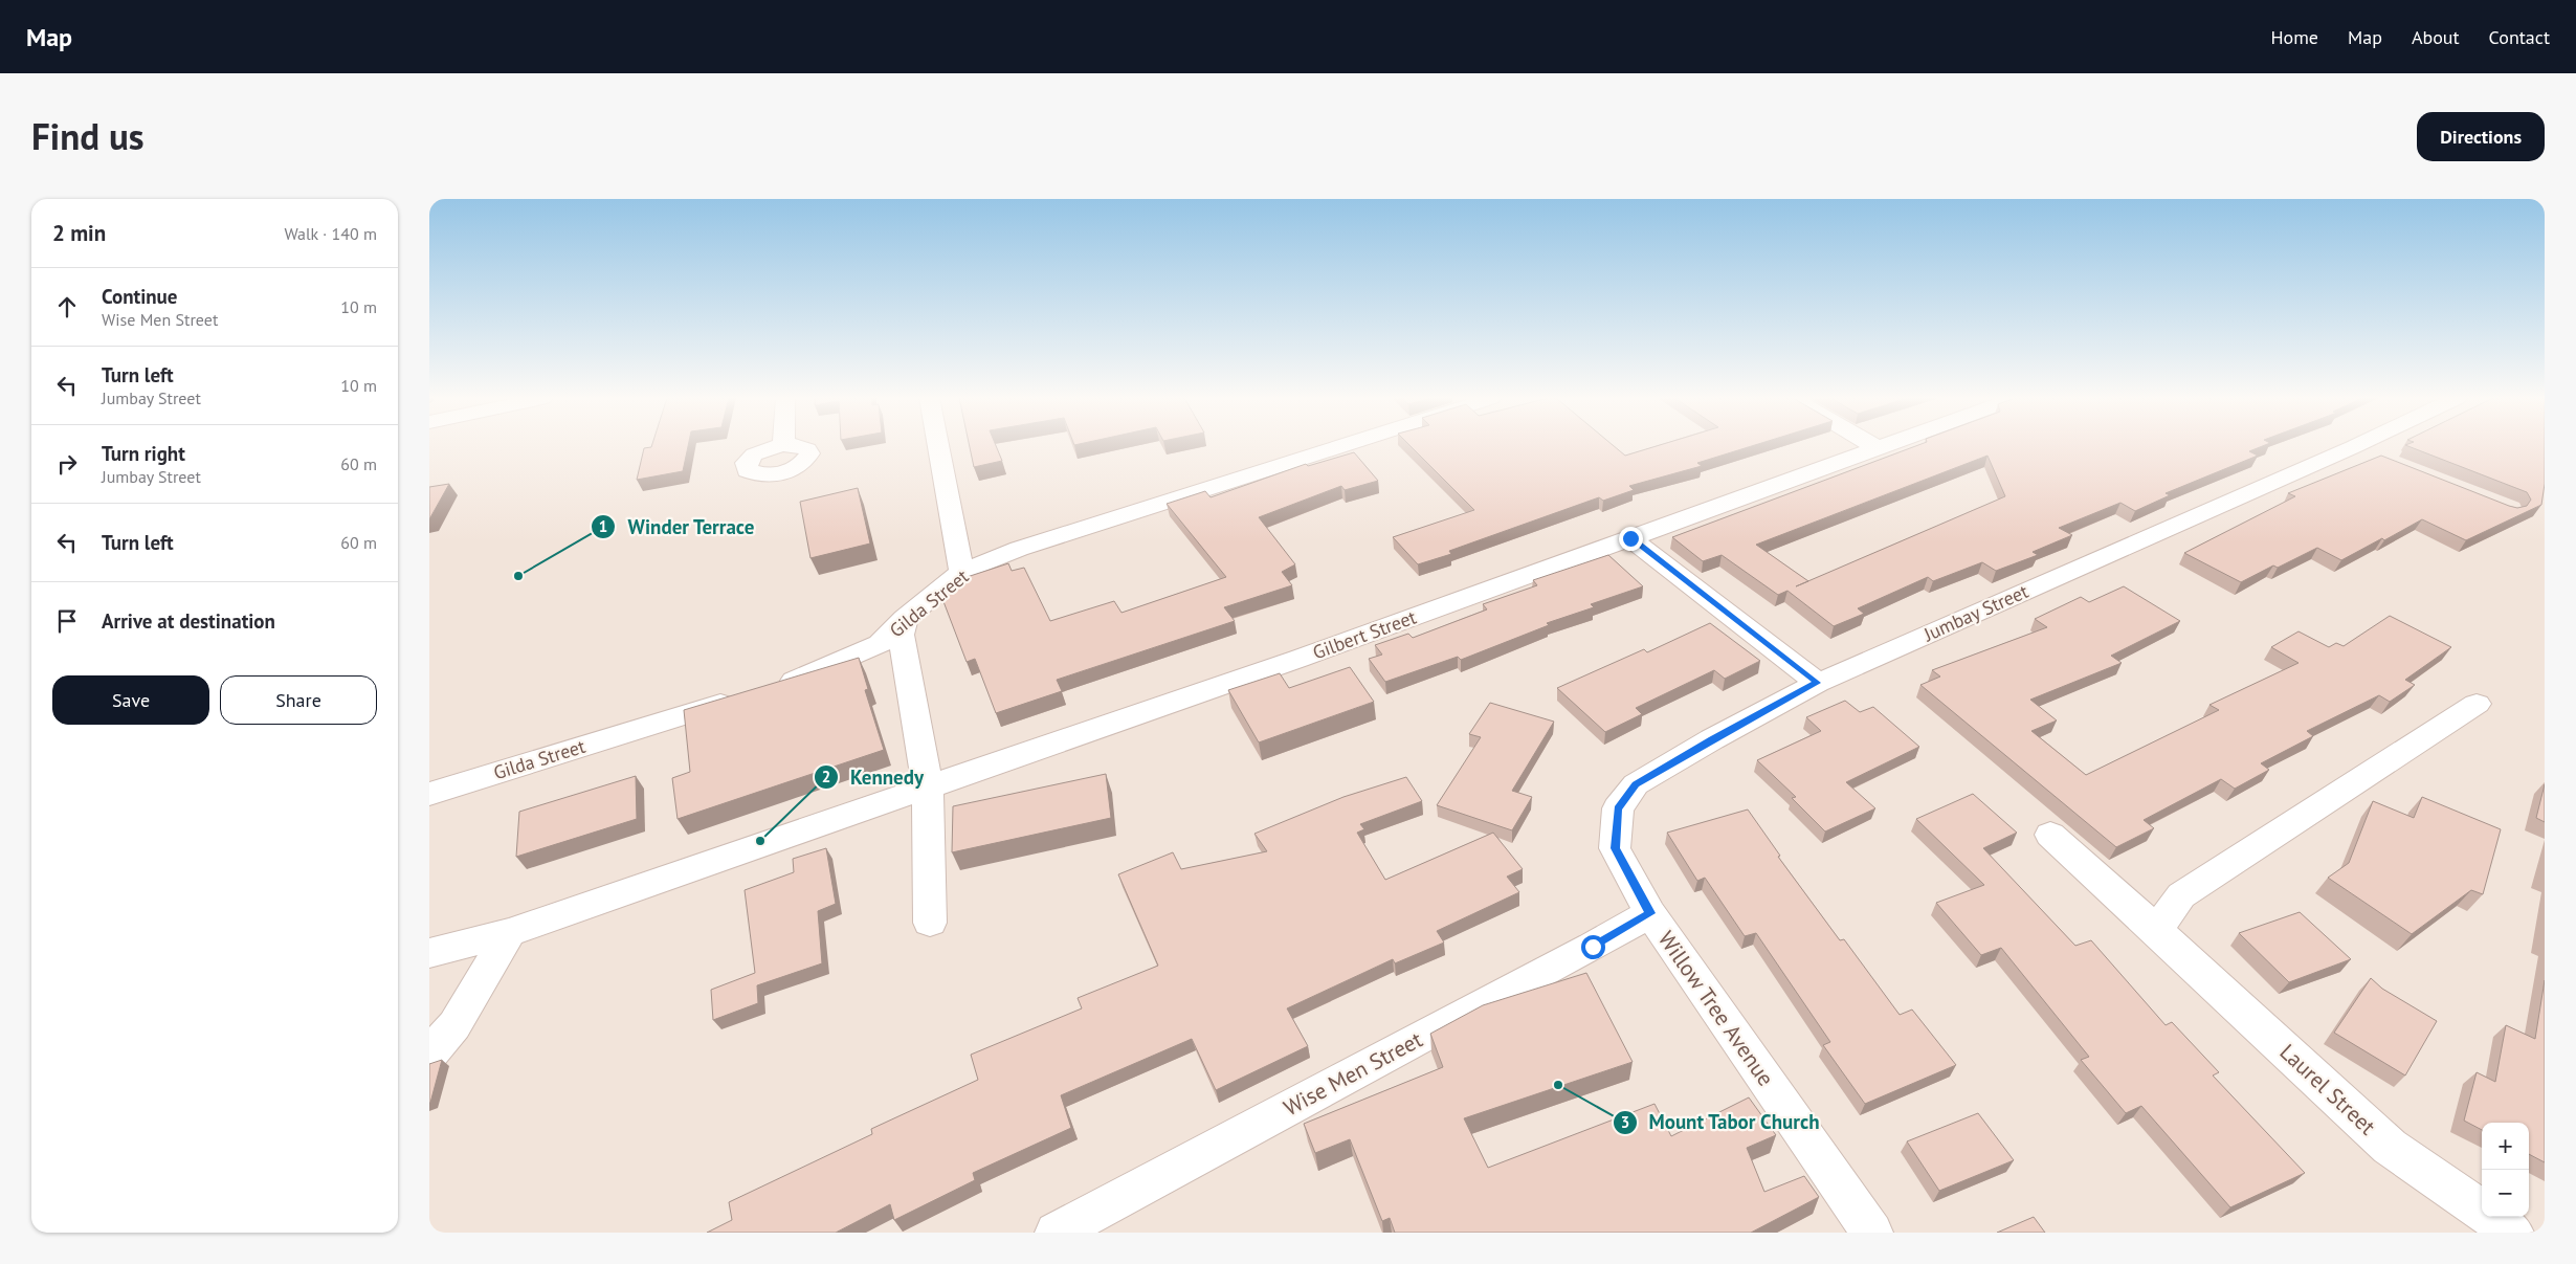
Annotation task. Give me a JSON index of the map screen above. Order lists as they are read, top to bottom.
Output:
{
  "streets": {
    "street": [
      "Gilda Street",
      "Jumbay Street",
      "Gilbert Street",
      "Willow Tree Avenue",
      "Wise Men Street",
      "Laurel Street"
    ]
  },
  "crossings": [
    ["Jumbay Street", "Willow Tree Avenue"],
    ["Jumbay Street", "Wise Men Street"],
    ["Willow Tree Avenue", "Wise Men Street"]
  ],
  "places": ["Winder Terrace", "Kennedy", "Mount Tabor Church"],
  "page": {
    "header": "Map",
    "nav": [
      "Home",
      "Map",
      "About",
      "Contact"
    ],
    "title": "Find us",
    "buttons": [
      "Directions",
      ["Save", "Share"]
    ],
    "heading": ["2 min", "Walk · 140 m"],
    "list": [
      ["Continue", "Wise Men Street", "10 m"],
      ["Turn left", "Jumbay Street", "10 m"],
      ["Turn right", "Jumbay Street", "60 m"],
      ["Turn left", "60 m"],
      "Arrive at destination"
    ],
    "map_buttons": ["+", "−"]
  }
}
